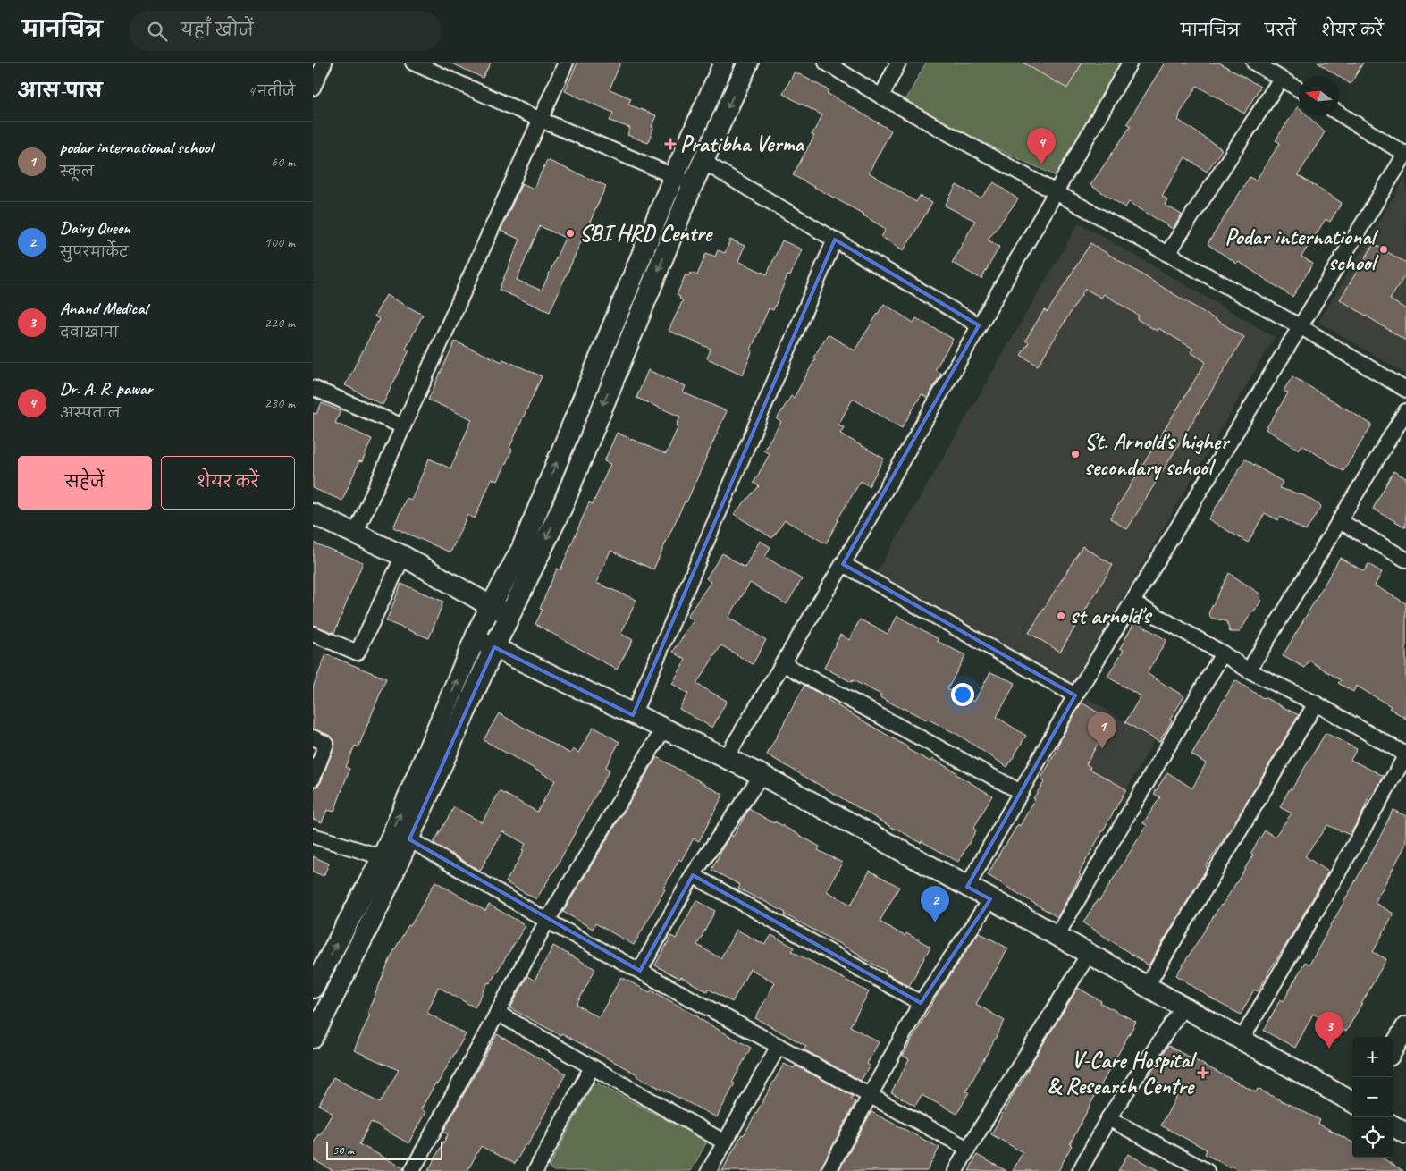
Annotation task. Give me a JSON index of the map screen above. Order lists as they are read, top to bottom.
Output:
{
  "places": {
    "health": ["Pratibha Verma", "V-Care Hospital & Research Centre"],
    "other": [
      "SBI HRD Centre",
      "Podar international school",
      "St. Arnold's higher secondary school",
      "st arnold's"
    ]
  },
  "scale_bar": "50 m",
  "north": "left",
  "page": {
    "header": "मानचित्र",
    "search": "यहाँ खोजें",
    "nav": ["मानचित्र", "परतें", "शेयर करें"],
    "heading": ["आस-पास", "4 नतीजे"],
    "list": [
      {
        "mark": "1",
        "name": "podar international school",
        "note": "स्कूल",
        "value": "60 m"
      },
      {
        "mark": "2",
        "name": "Dairy Queen",
        "note": "सुपरमार्केट",
        "value": "100 m"
      },
      {
        "mark": "3",
        "name": "Anand Medical",
        "note": "दवाख़ाना",
        "value": "220 m"
      },
      {
        "mark": "4",
        "name": "Dr. A. R. pawar",
        "note": "अस्पताल",
        "value": "230 m"
      }
    ],
    "pins": [
      "4",
      "1",
      "2",
      "3"
    ],
    "buttons": ["सहेजें", "शेयर करें"],
    "map_buttons": ["+", "−"],
    "scale": "50 m"
  }
}
